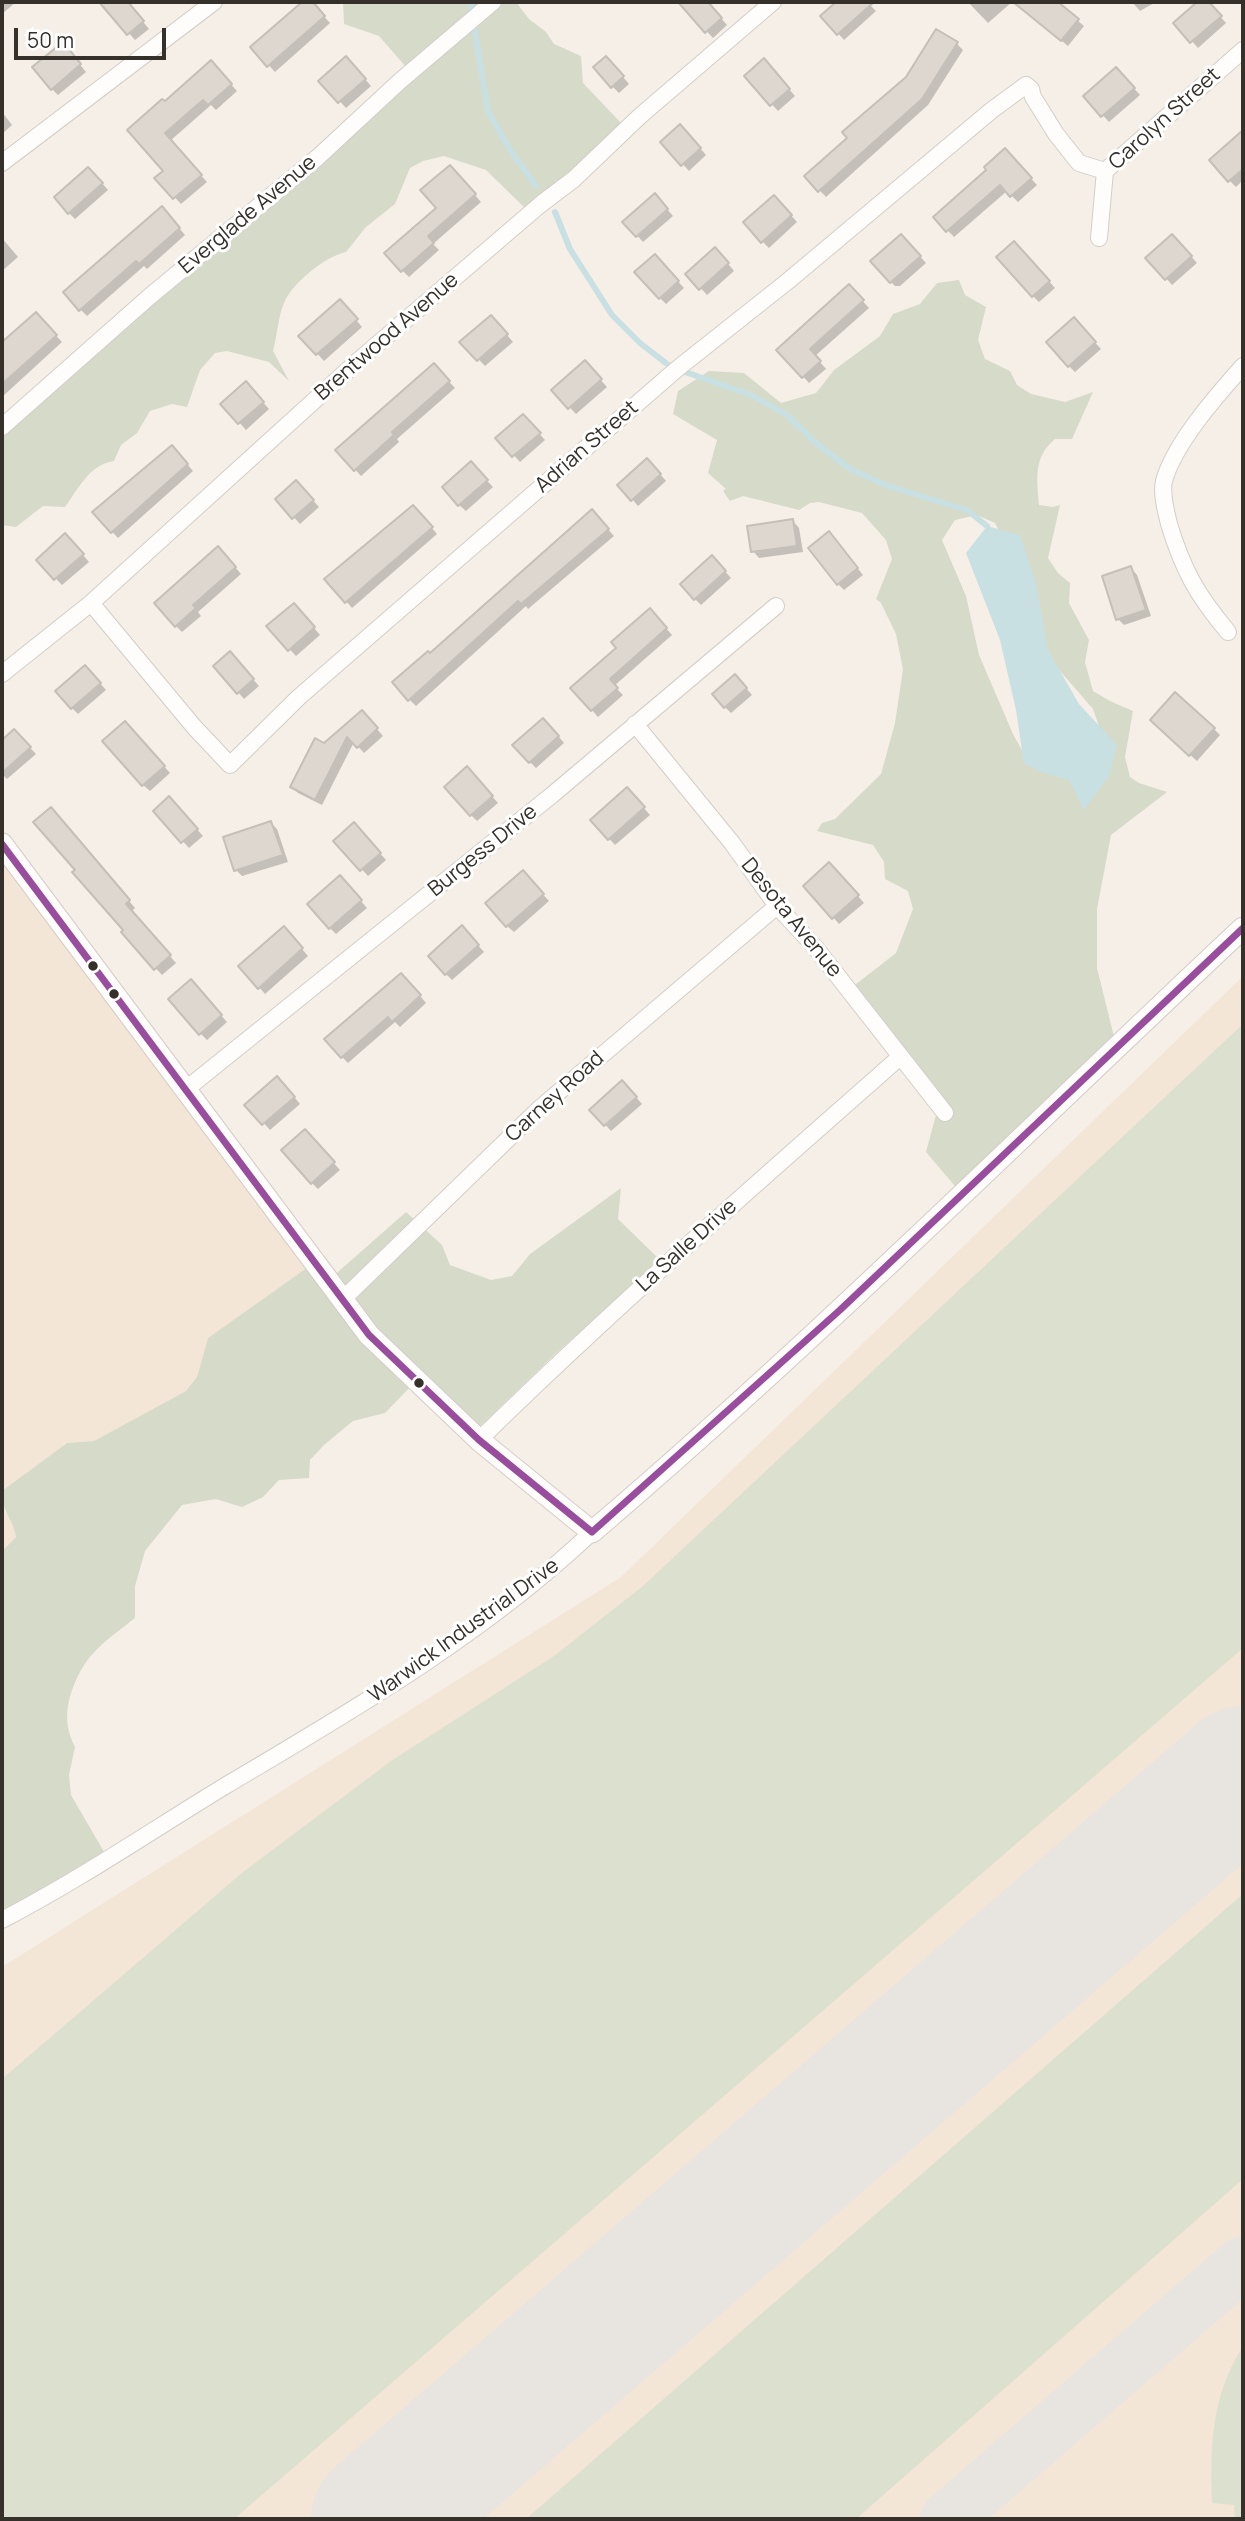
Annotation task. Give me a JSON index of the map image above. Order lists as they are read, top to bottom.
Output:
{
  "streets": {
    "street": [
      "Carolyn Street",
      "Everglade Avenue",
      "Brentwood Avenue",
      "Adrian Street",
      "Burgess Drive",
      "Desota Avenue",
      "Carney Road",
      "La Salle Drive",
      "Warwick Industrial Drive"
    ]
  },
  "crossings": [
    ["Carolyn Street", "Adrian Street"],
    ["Brentwood Avenue", "Adrian Street"],
    ["Burgess Drive", "Desota Avenue"],
    ["Desota Avenue", "Carney Road"],
    ["Desota Avenue", "La Salle Drive"]
  ],
  "scale_bar": "50 m"
}
